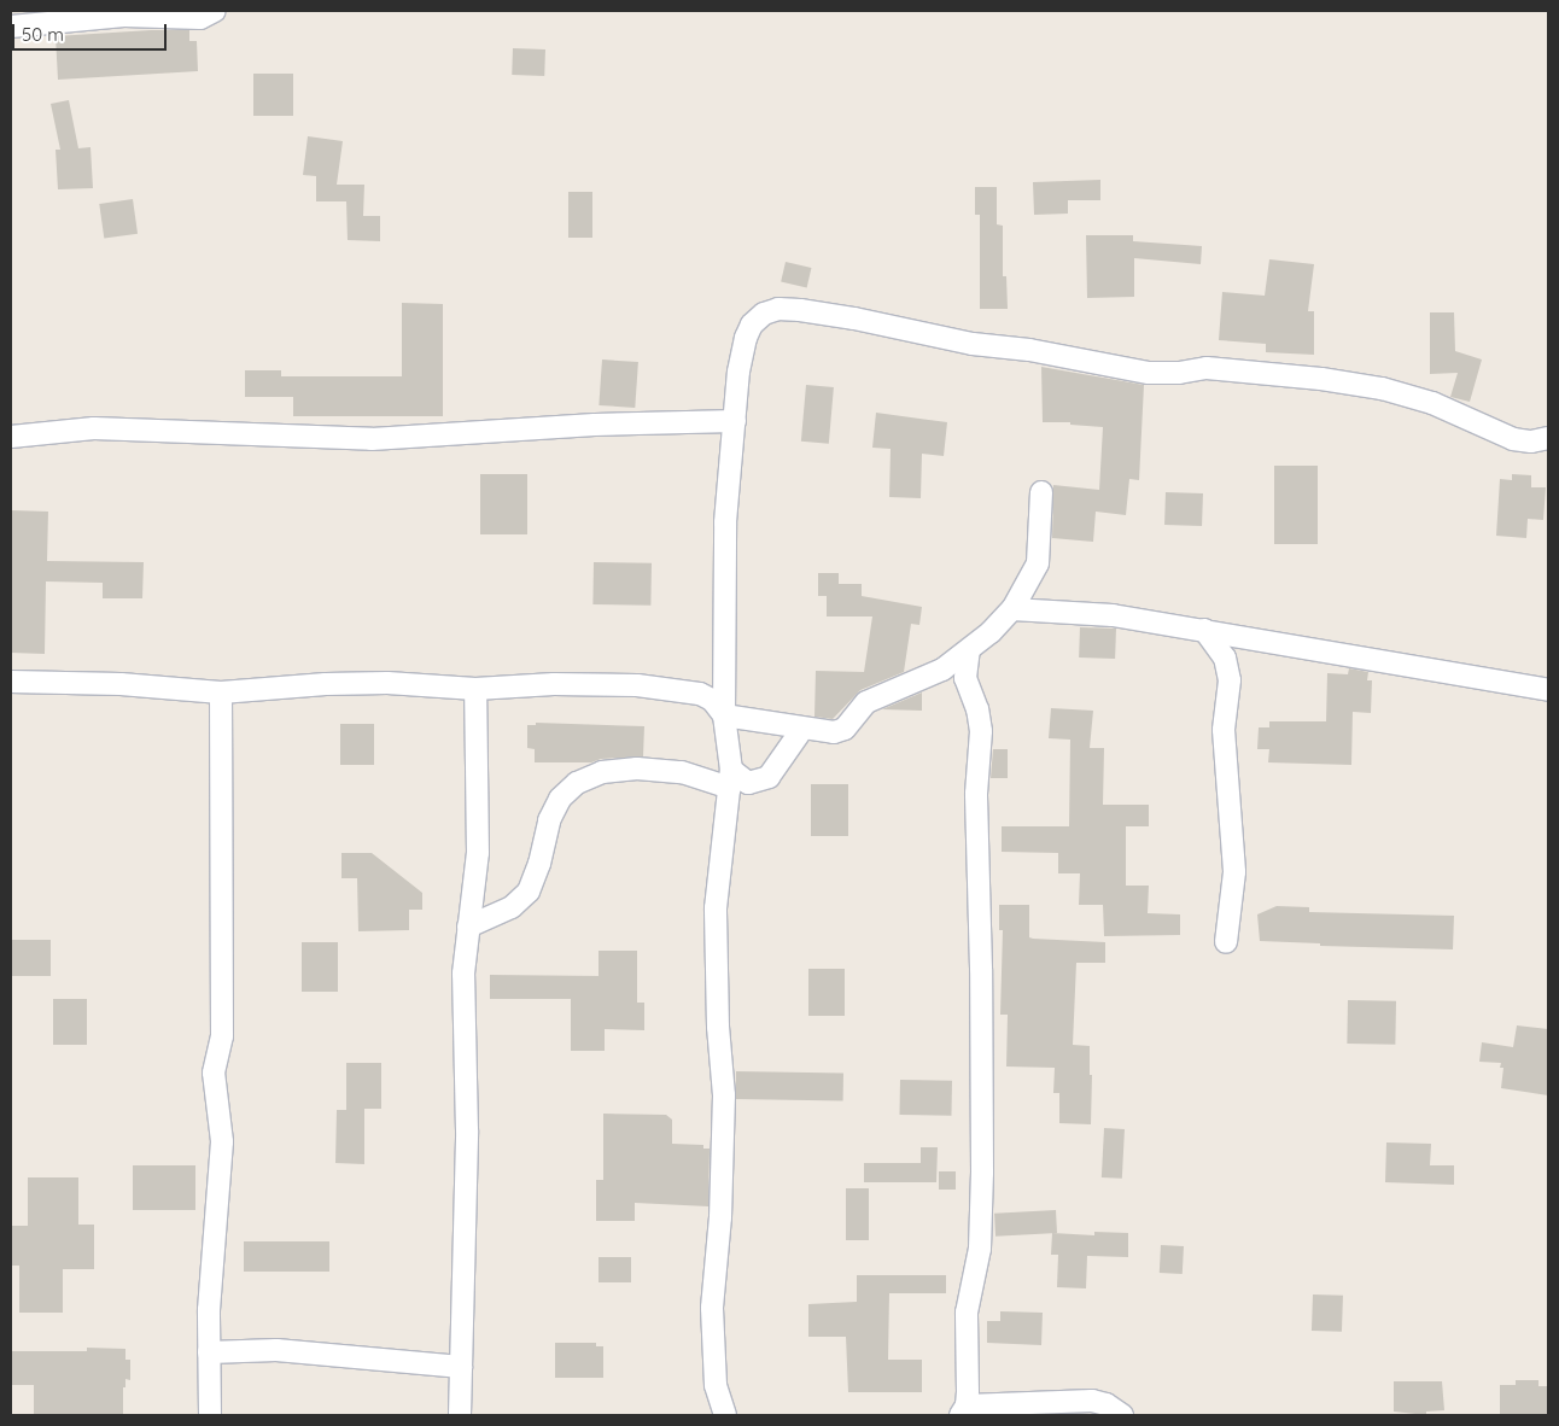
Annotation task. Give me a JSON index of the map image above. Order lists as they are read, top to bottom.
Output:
{
  "scale_bar": "50 m"
}
